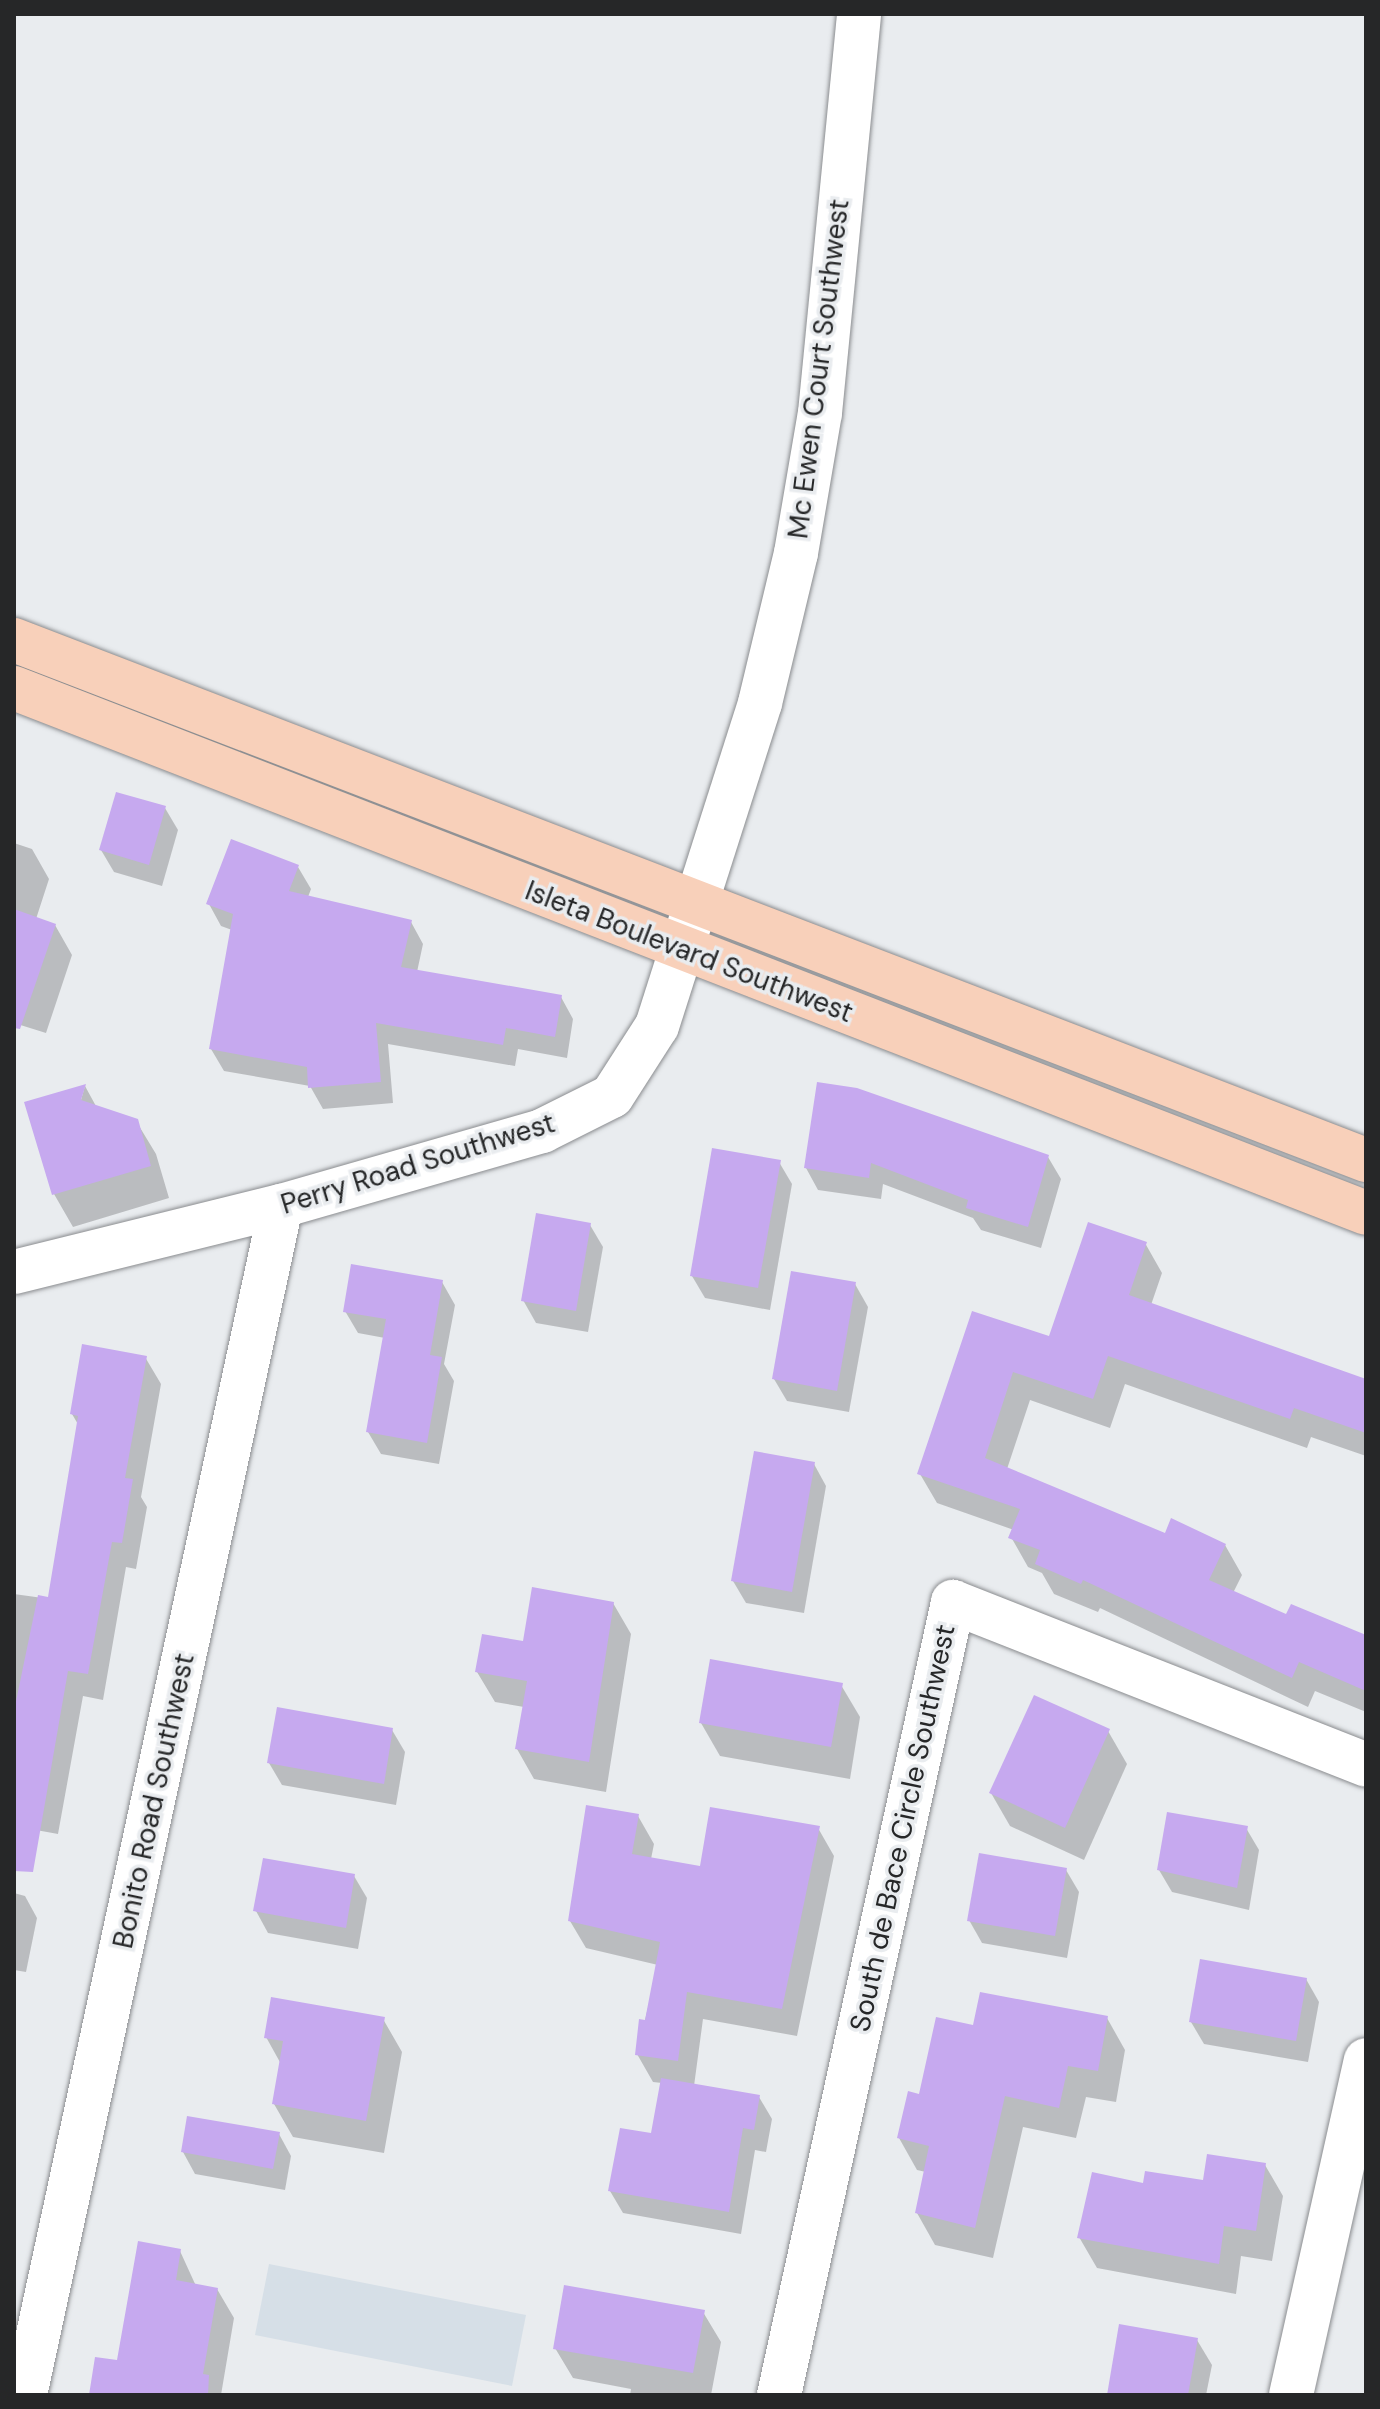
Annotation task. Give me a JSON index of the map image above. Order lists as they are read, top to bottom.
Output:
{
  "streets": {
    "main road": ["Isleta Boulevard Southwest"],
    "street": [
      "Mc Ewen Court Southwest",
      "Perry Road Southwest",
      "Bonito Road Southwest",
      "South de Bace Circle Southwest"
    ]
  },
  "crossings": [
    ["Mc Ewen Court Southwest", "Isleta Boulevard Southwest"],
    ["Mc Ewen Court Southwest", "Perry Road Southwest"],
    ["Isleta Boulevard Southwest", "Perry Road Southwest"],
    ["Perry Road Southwest", "Bonito Road Southwest"]
  ]
}
